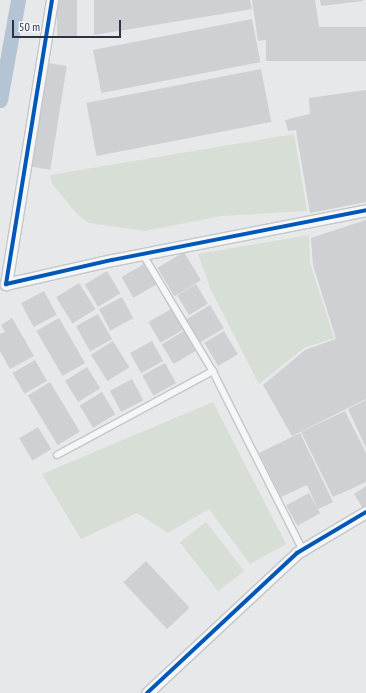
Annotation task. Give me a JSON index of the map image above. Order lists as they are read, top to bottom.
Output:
{
  "scale_bar": "50 m"
}
